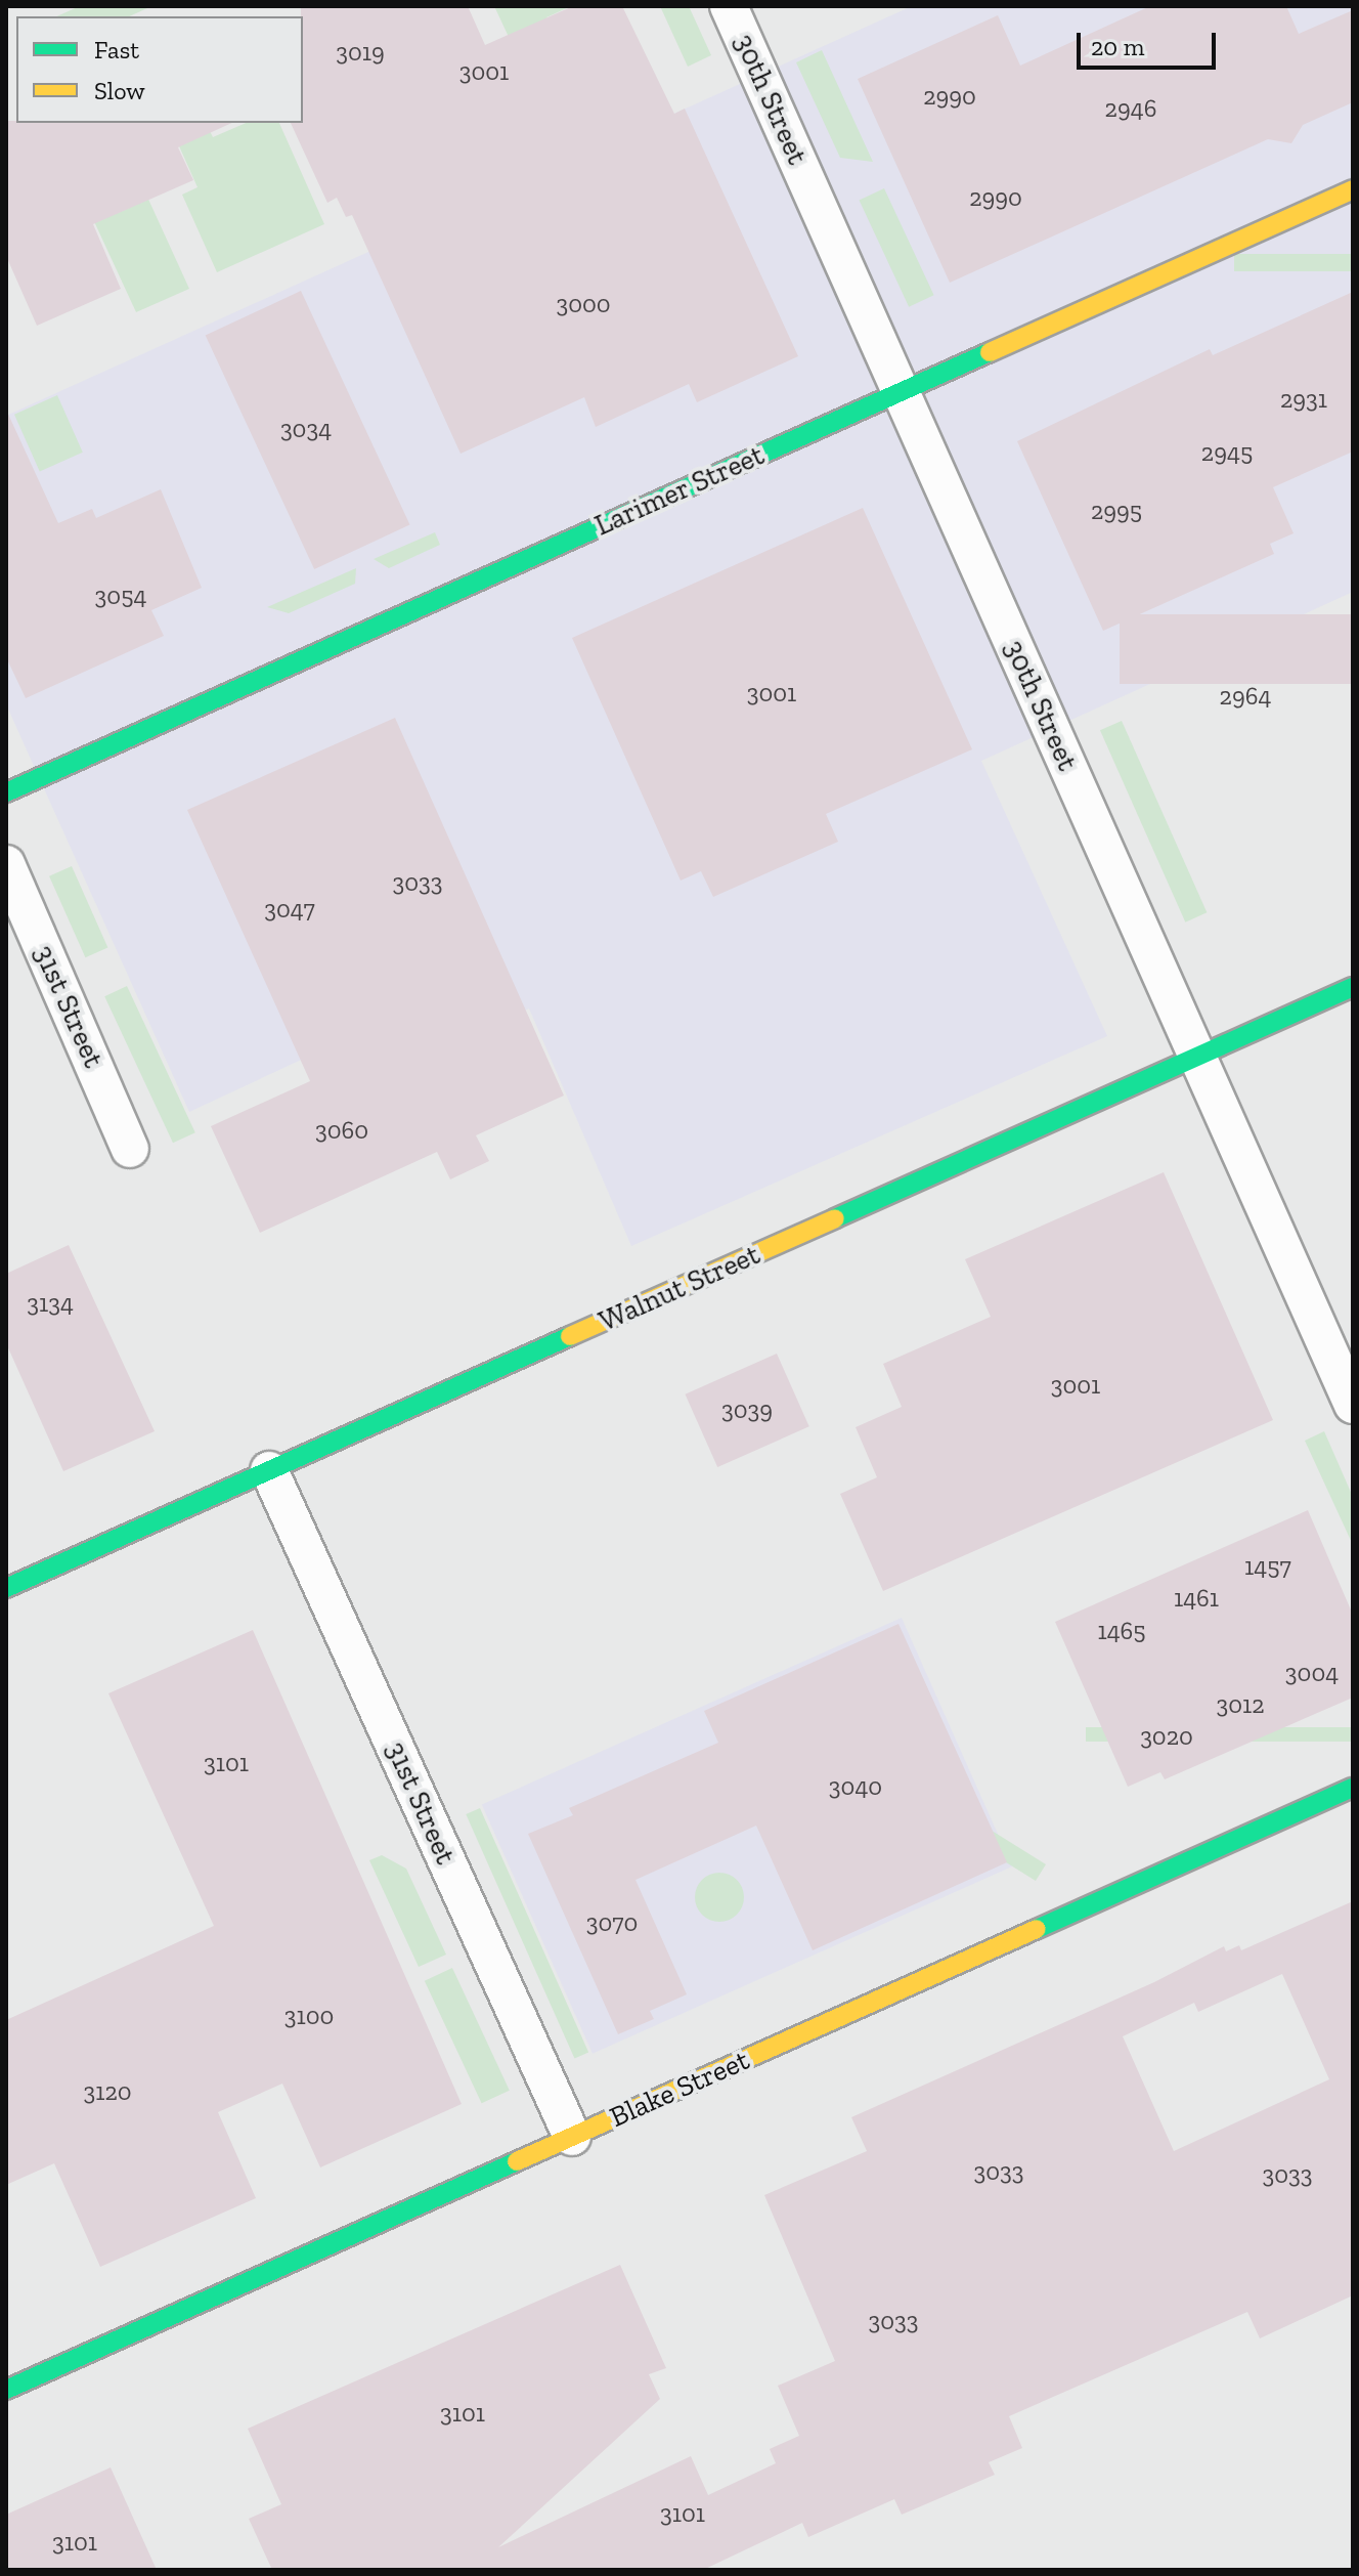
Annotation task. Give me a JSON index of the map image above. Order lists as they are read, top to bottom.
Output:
{
  "streets": {
    "street": [
      "30th Street",
      "Larimer Street",
      "31st Street",
      "Walnut Street",
      "Blake Street"
    ]
  },
  "crossings": [
    ["30th Street", "Larimer Street"],
    ["30th Street", "Walnut Street"],
    ["31st Street", "Walnut Street"],
    ["31st Street", "Blake Street"]
  ],
  "house_numbers": [
    "3019",
    "3001",
    "2990",
    "2946",
    "2990",
    "3000",
    "2931",
    "3034",
    "2945",
    "2995",
    "3054",
    "3001",
    "2964",
    "3033",
    "3047",
    "3060",
    "3134",
    "3001",
    "3039",
    "1457",
    "1461",
    "1465",
    "3004",
    "3012",
    "3020",
    "3101",
    "3040",
    "3070",
    "3100",
    "3120",
    "3033",
    "3033",
    "3033",
    "3101",
    "3101",
    "3101"
  ],
  "legend": ["Fast", "Slow"],
  "scale_bar": "20 m"
}
